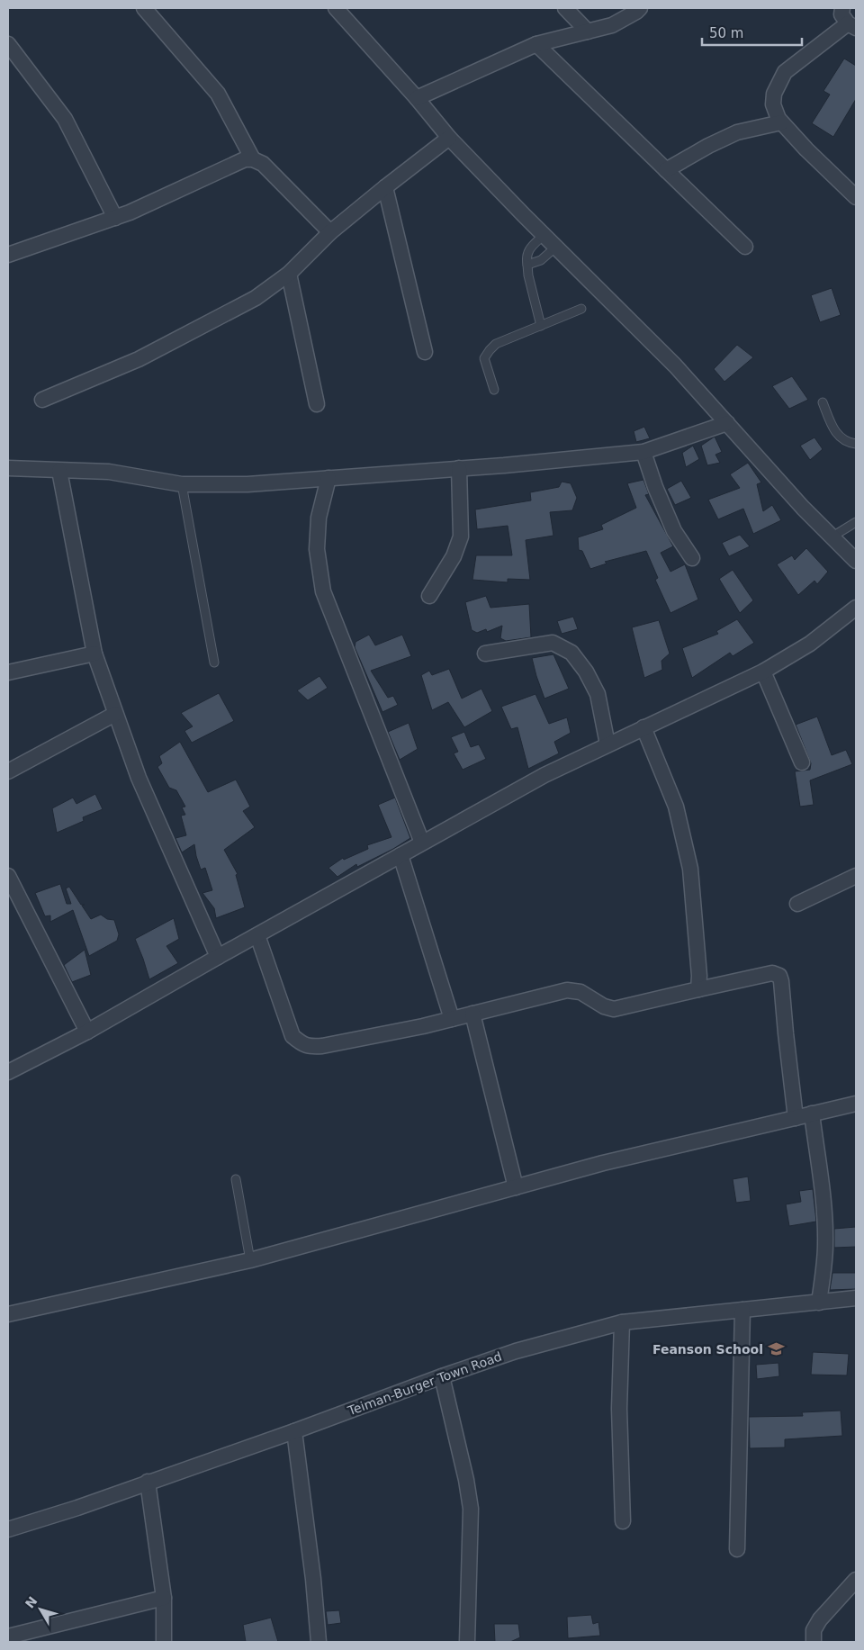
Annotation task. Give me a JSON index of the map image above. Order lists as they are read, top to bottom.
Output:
{
  "streets": {
    "street": ["Teiman-Burger Town Road"]
  },
  "places": {
    "school or university": ["Feanson School"]
  },
  "scale_bar": "50 m",
  "north": "top left"
}
